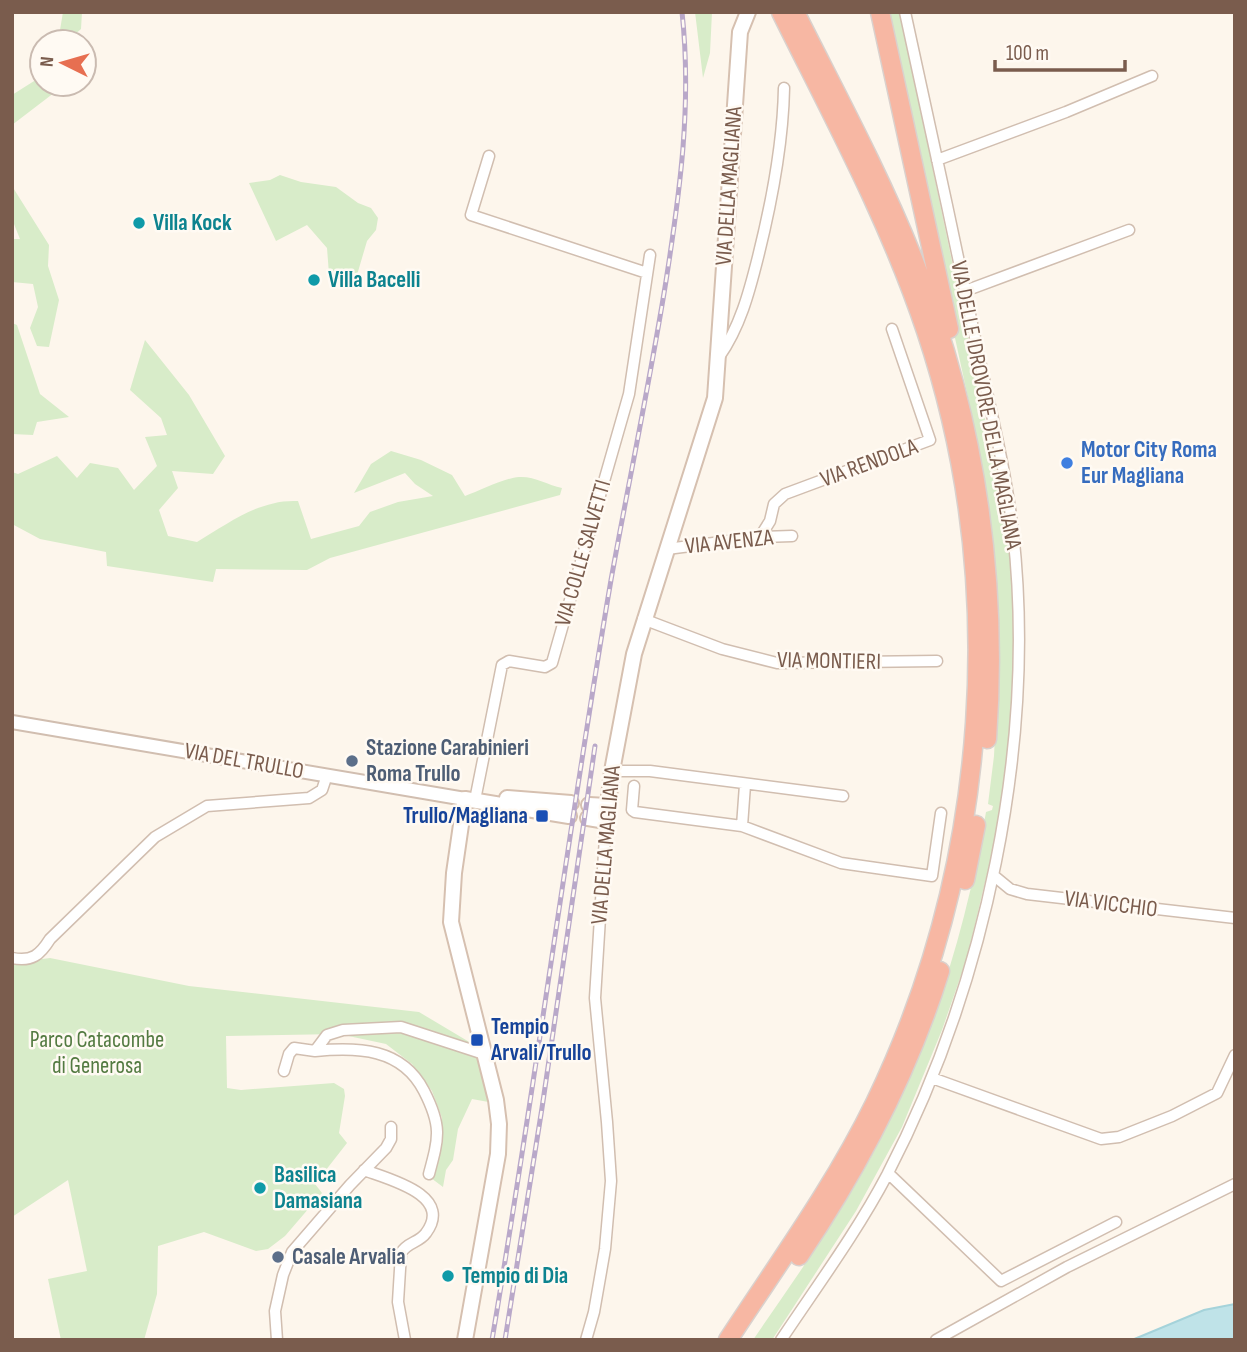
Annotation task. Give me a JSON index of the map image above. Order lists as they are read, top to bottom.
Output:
{
  "streets": {
    "main road": ["VIA DELLA MAGLIANA", "VIA DEL TRULLO"],
    "street": [
      "VIA DELLE IDROVORE DELLA MAGLIANA",
      "VIA RENDOLA",
      "VIA AVENZA",
      "VIA COLLE SALVETTI",
      "VIA MONTIERI",
      "VIA VICCHIO"
    ]
  },
  "crossings": [
    ["VIA DELLA MAGLIANA", "VIA AVENZA"],
    ["VIA DELLA MAGLIANA", "VIA MONTIERI"],
    ["VIA DELLE IDROVORE DELLA MAGLIANA", "VIA VICCHIO"],
    ["VIA RENDOLA", "VIA AVENZA"],
    ["VIA COLLE SALVETTI", "VIA DEL TRULLO"]
  ],
  "parks": ["Parco Catacombe di Generosa"],
  "places": {
    "other": [
      "Villa Kock",
      "Villa Bacelli",
      "Motor City Roma Eur Magliana",
      "Stazione Carabinieri Roma Trullo",
      "Basilica Damasiana",
      "Casale Arvalia",
      "Tempio di Dia"
    ],
    "transit": ["Trullo/Magliana", "Tempio Arvali/Trullo"]
  },
  "scale_bar": "100 m",
  "north": "left"
}
